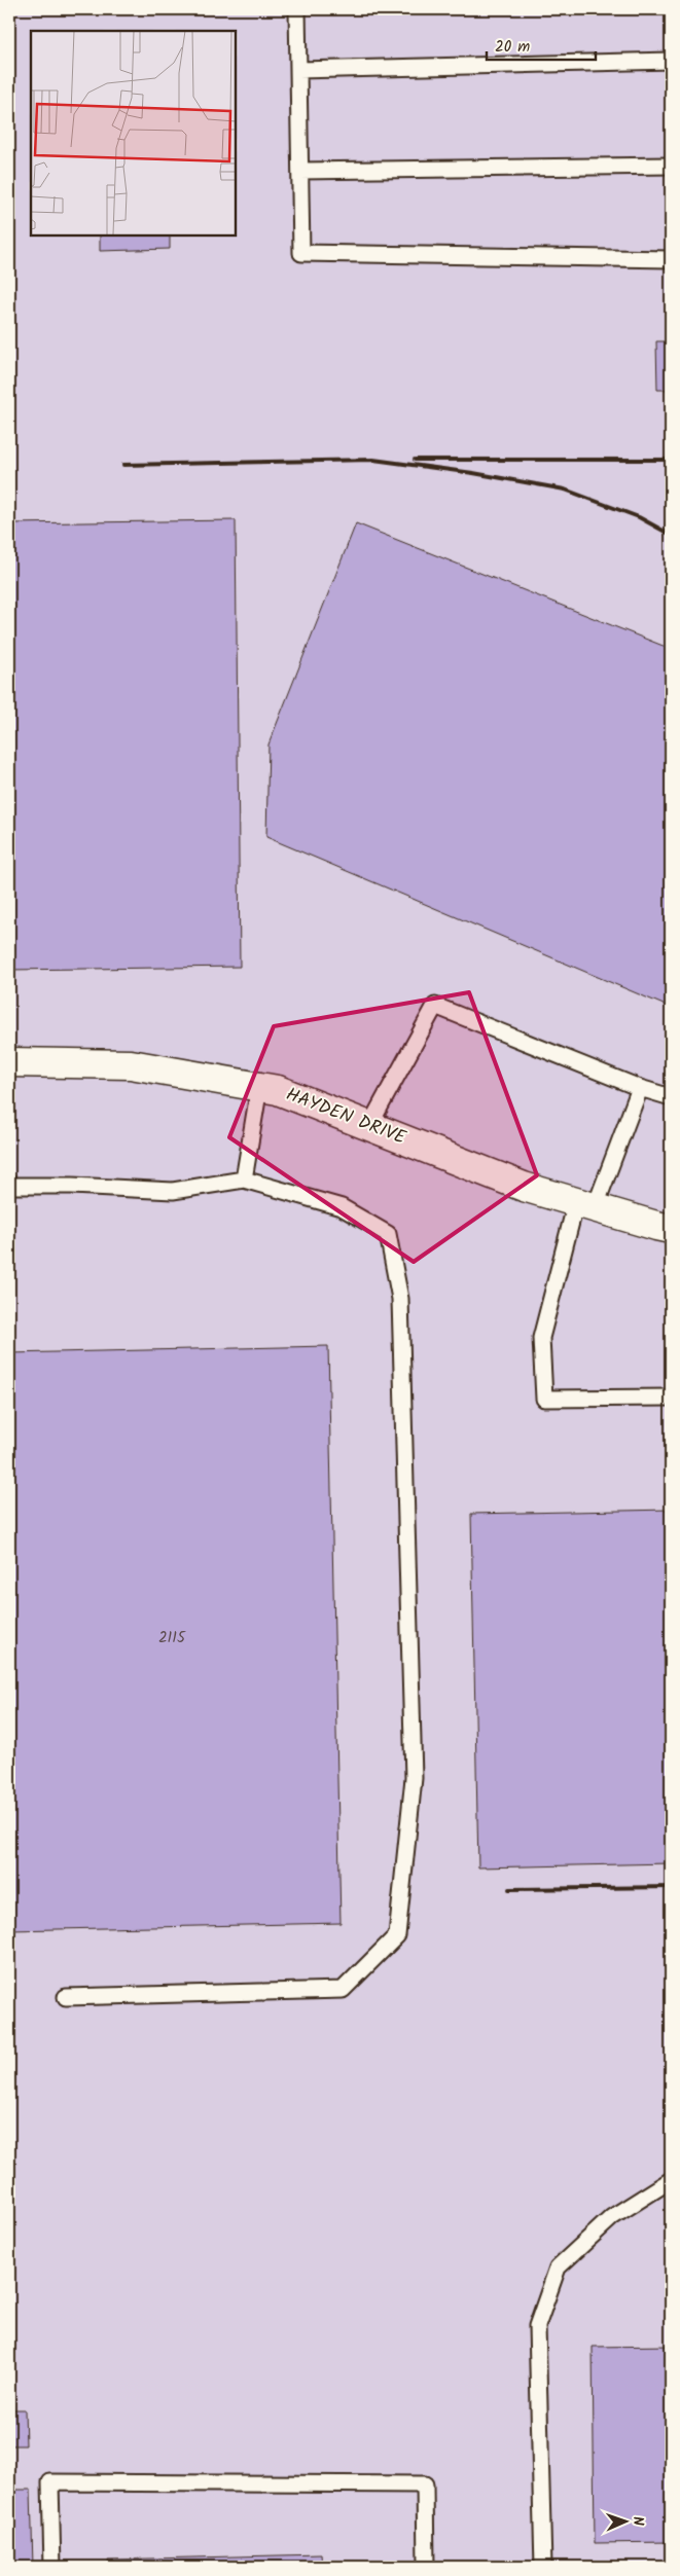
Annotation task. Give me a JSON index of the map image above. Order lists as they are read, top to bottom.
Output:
{
  "streets": {
    "street": ["HAYDEN DRIVE"]
  },
  "house_numbers": ["2115"],
  "scale_bar": "20 m",
  "north": "right"
}
